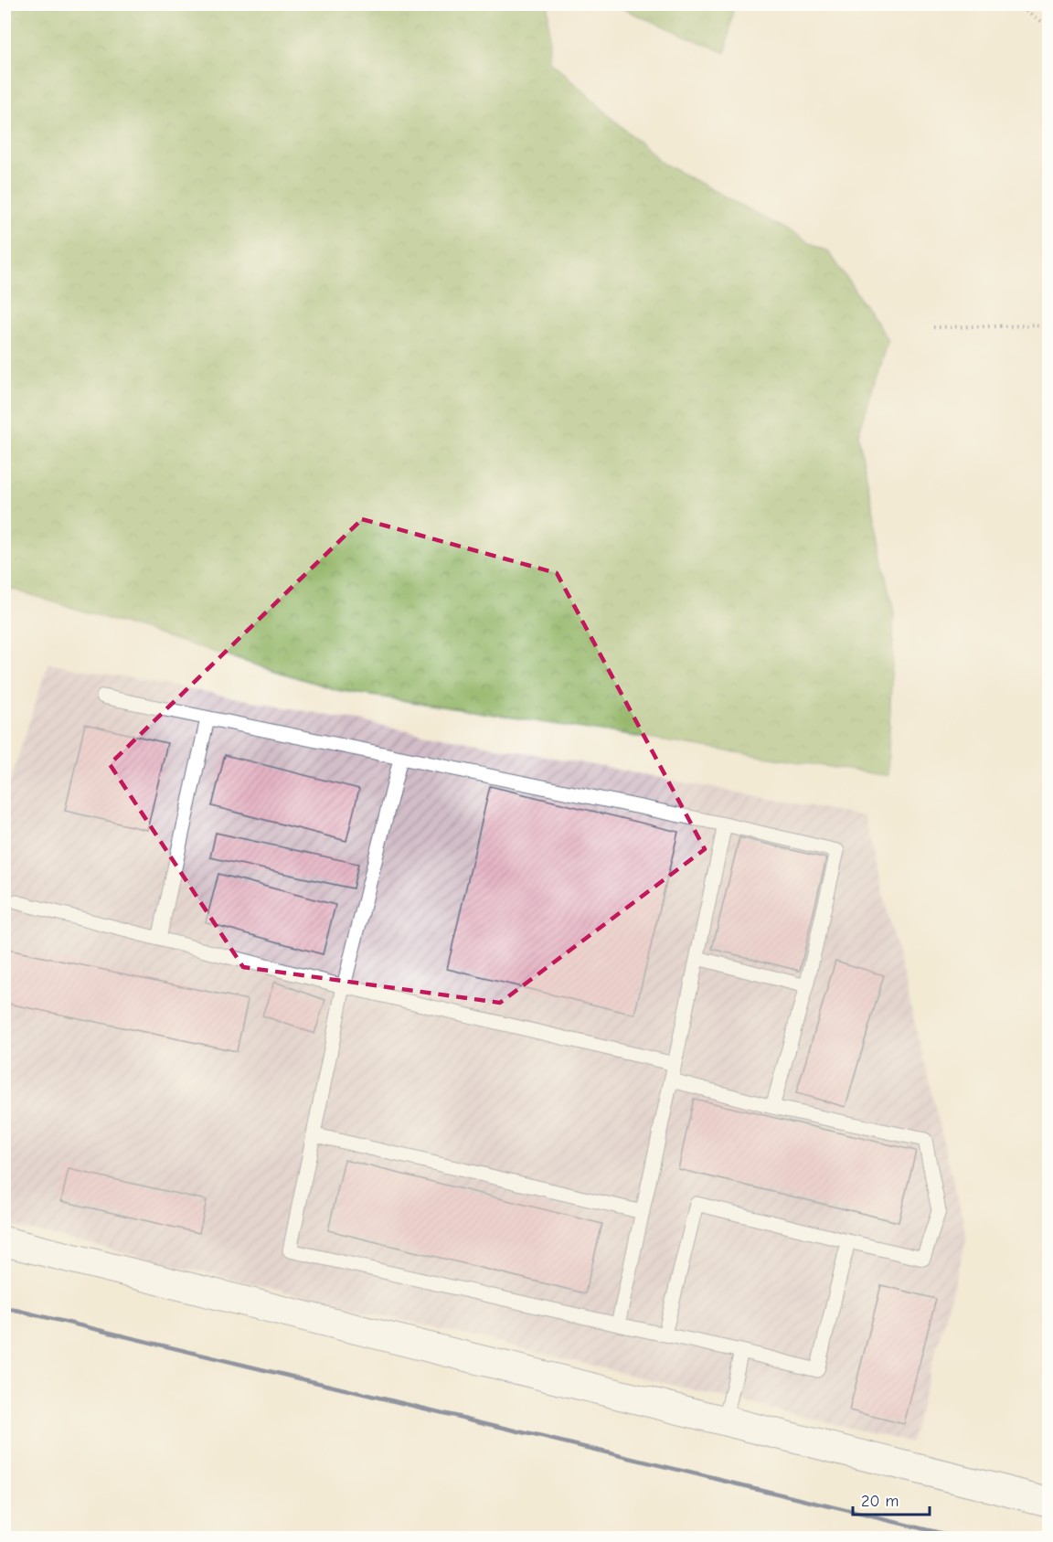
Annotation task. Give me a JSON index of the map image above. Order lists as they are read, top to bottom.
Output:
{
  "scale_bar": "20 m"
}
